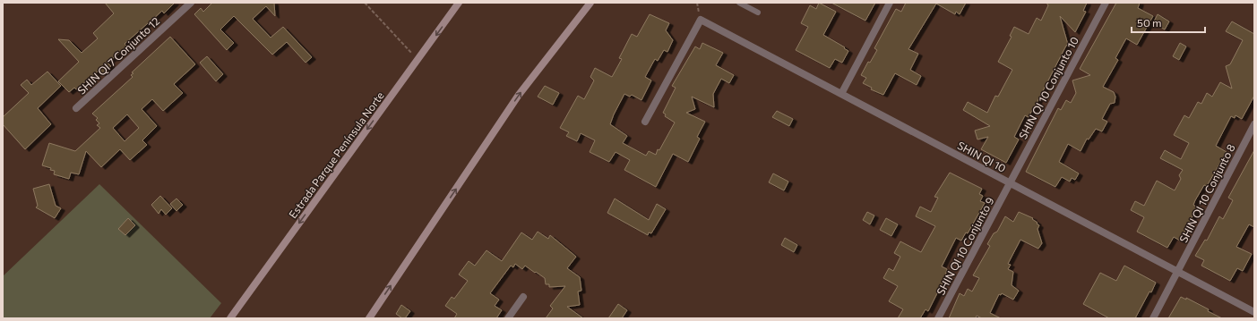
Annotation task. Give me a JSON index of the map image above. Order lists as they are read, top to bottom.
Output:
{
  "streets": {
    "main road": ["Estrada Parque Península Norte"],
    "street": [
      "SHIN QI 7 Conjunto 12",
      "SHIN QI 10 Conjunto 10",
      "SHIN QI 10",
      "SHIN QI 10 Conjunto 8",
      "SHIN QI 10 Conjunto 9"
    ]
  },
  "crossings": [
    ["SHIN QI 10 Conjunto 10", "SHIN QI 10"],
    ["SHIN QI 10 Conjunto 10", "SHIN QI 10 Conjunto 9"],
    ["SHIN QI 10", "SHIN QI 10 Conjunto 8"],
    ["SHIN QI 10", "SHIN QI 10 Conjunto 9"]
  ],
  "one_way": ["Estrada Parque Península Norte"],
  "scale_bar": "50 m"
}
